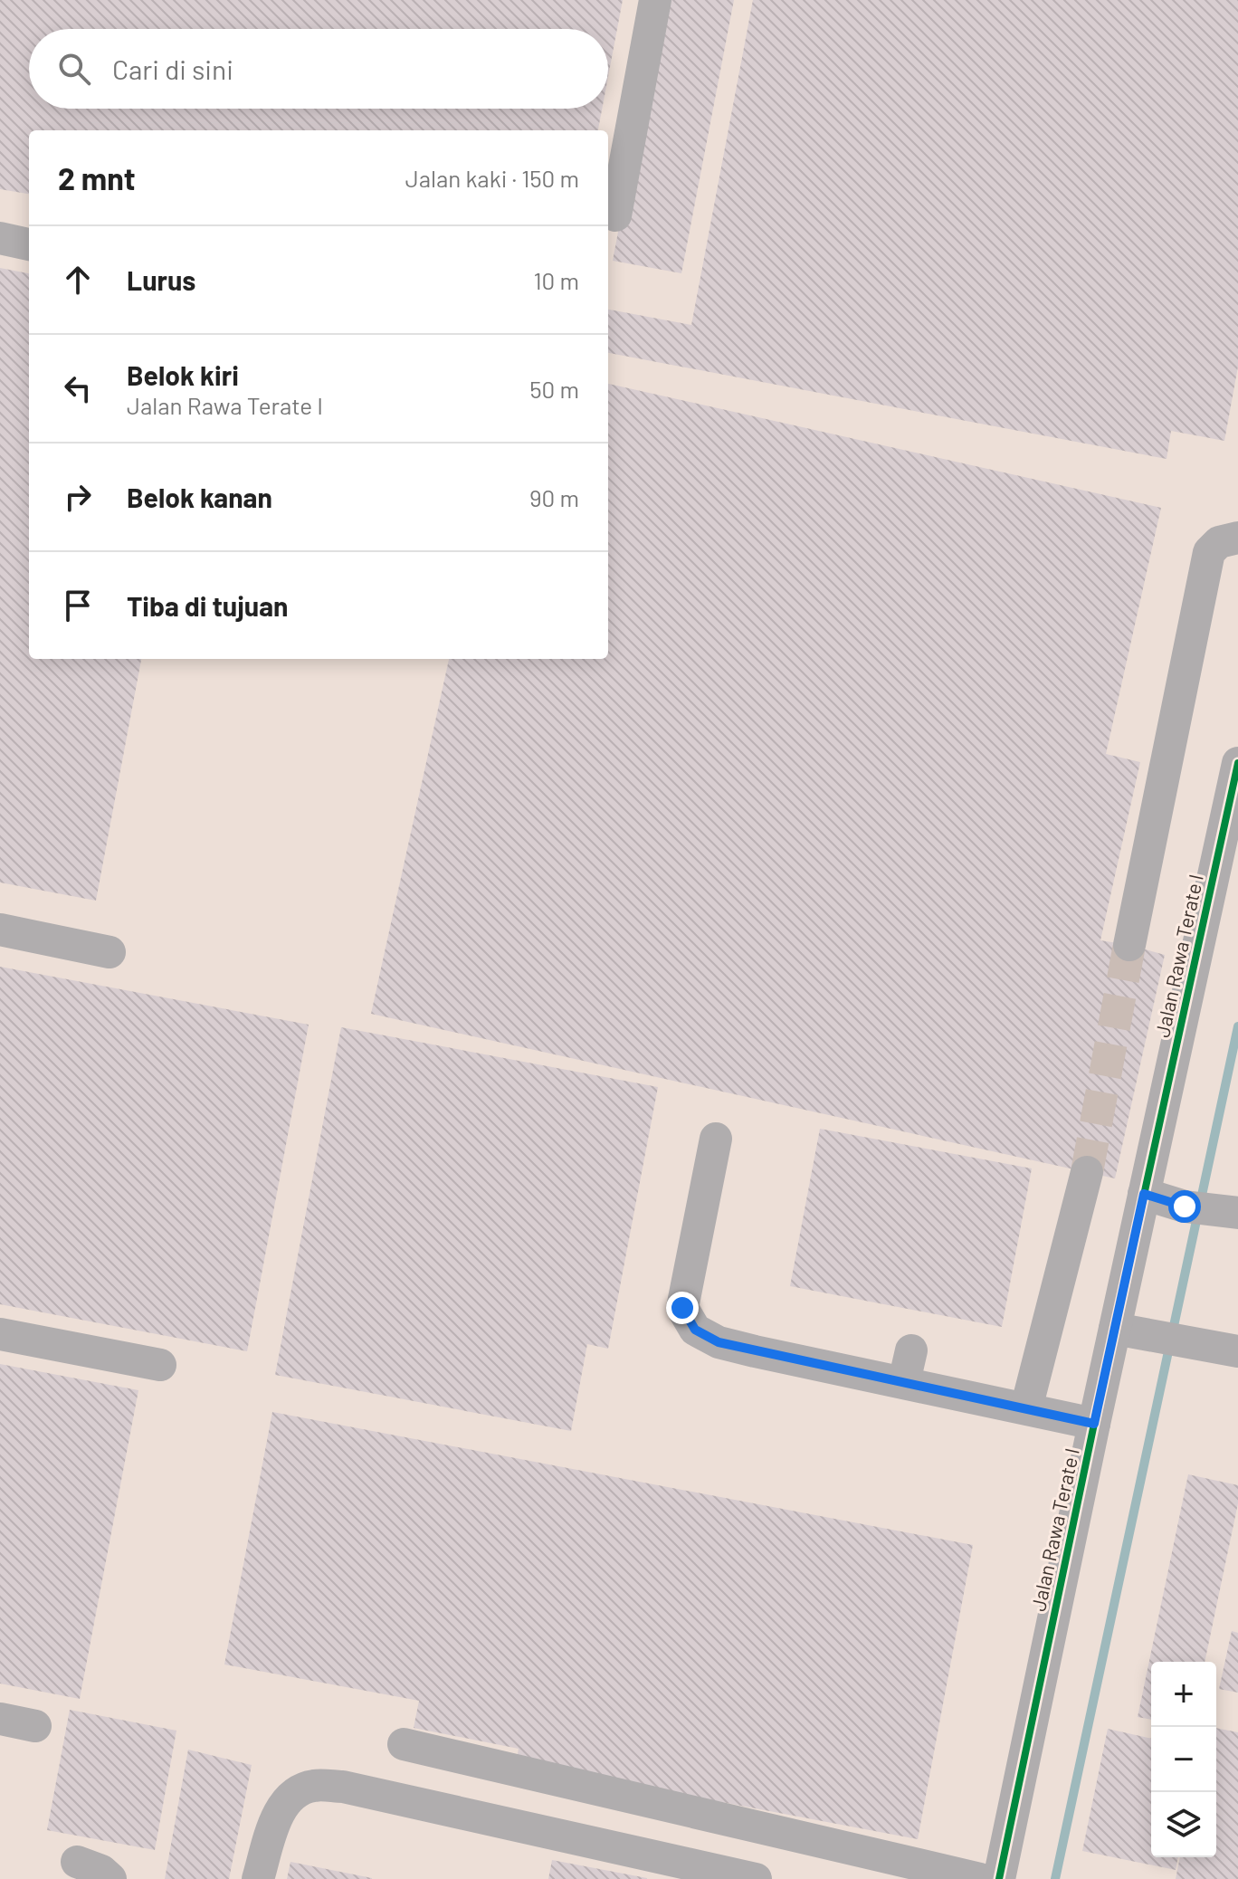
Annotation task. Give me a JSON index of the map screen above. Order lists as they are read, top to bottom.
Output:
{
  "streets": {
    "street": ["Jalan Rawa Terate I"]
  },
  "page": {
    "search": "Cari di sini",
    "heading": ["2 mnt", "Jalan kaki · 150 m"],
    "list": [
      ["Lurus", "10 m"],
      ["Belok kiri", "Jalan Rawa Terate I", "50 m"],
      ["Belok kanan", "90 m"],
      "Tiba di tujuan"
    ],
    "map_buttons": ["+", "−"]
  }
}
